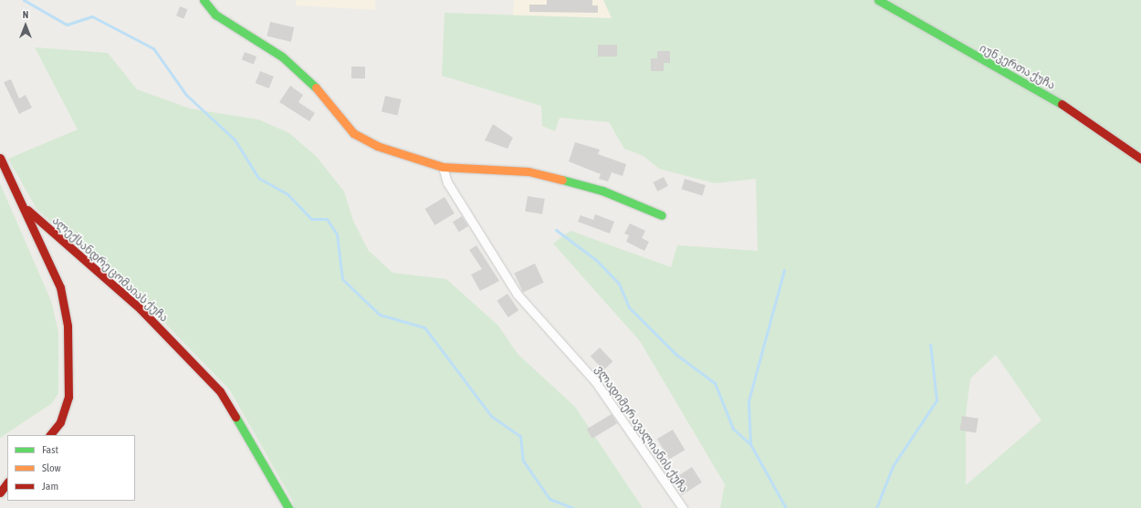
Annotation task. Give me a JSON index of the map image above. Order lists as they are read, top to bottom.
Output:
{
  "streets": {
    "street": ["იუნკერთა ქუჩა", "ალექსანდრე ცომაიას ქუჩა", "ვლადიმერ ავალიანის ქუჩა"]
  },
  "legend": ["Fast", "Slow", "Jam"],
  "north": "top"
}
